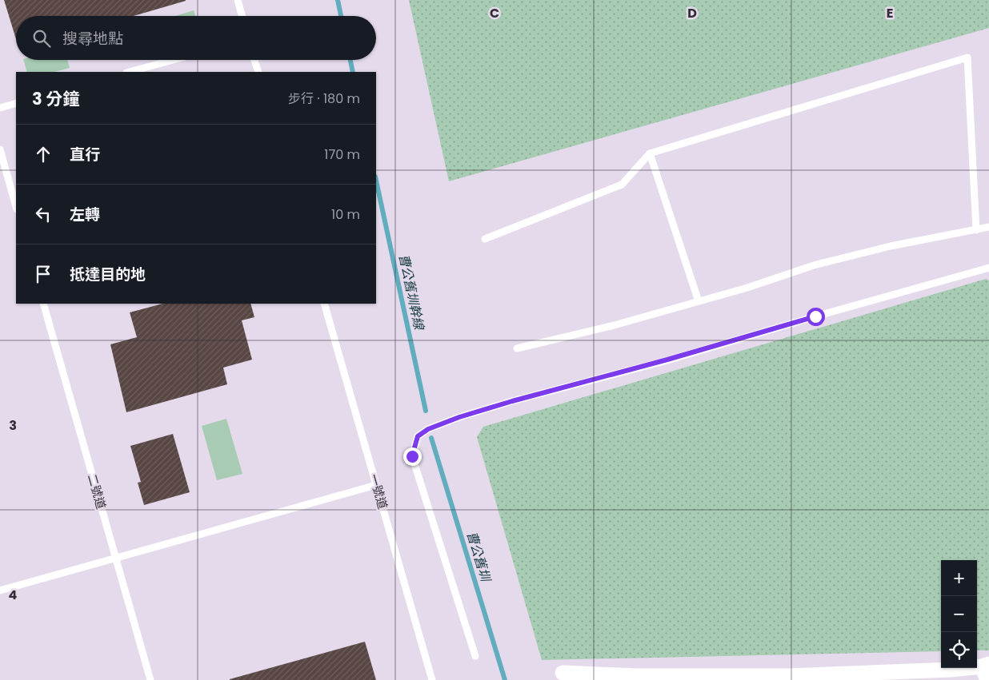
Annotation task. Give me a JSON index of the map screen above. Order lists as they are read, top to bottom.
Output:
{
  "streets": {
    "lane": ["二號道", "一號道"]
  },
  "water": ["曹公舊圳幹線", "曹公舊圳"],
  "page": {
    "search": "搜尋地點",
    "heading": ["3 分鐘", "步行 · 180 m"],
    "list": [
      ["直行", "170 m"],
      ["左轉", "10 m"],
      "抵達目的地"
    ],
    "map_buttons": ["+", "−"]
  },
  "grid": {
    "columns": ["C", "D", "E"],
    "rows": ["3", "4"]
  }
}
